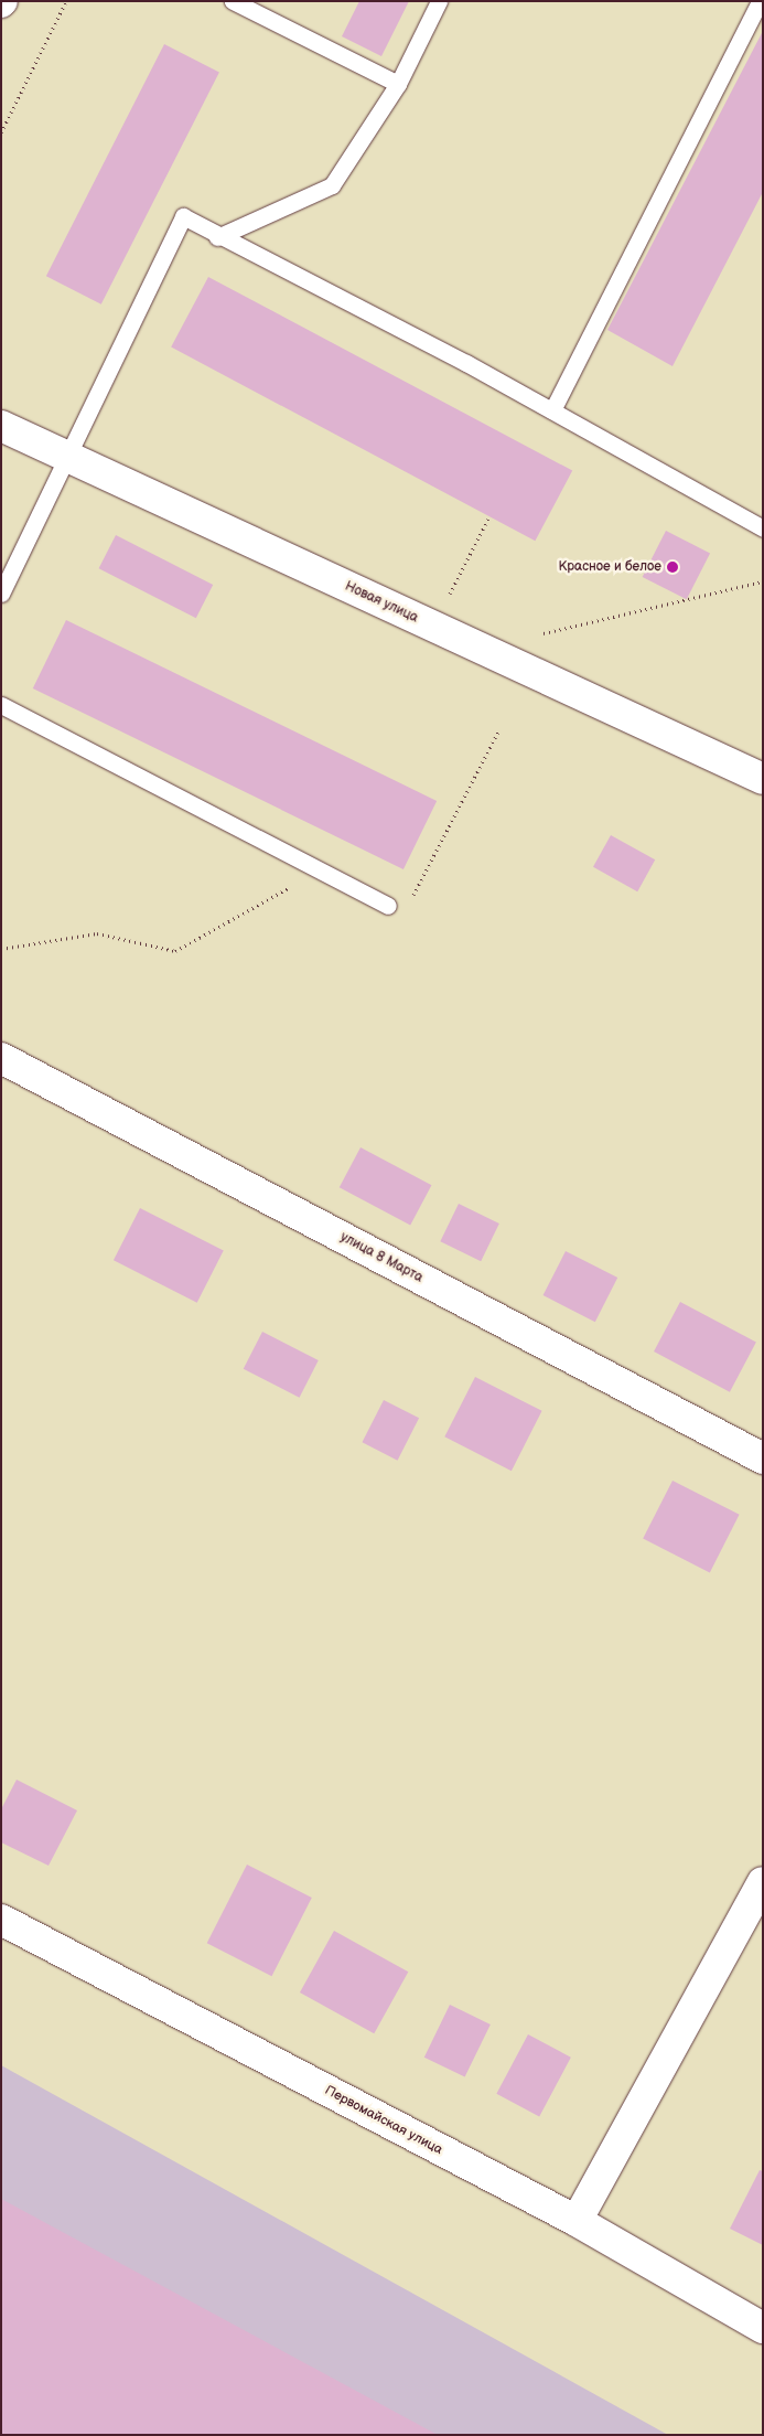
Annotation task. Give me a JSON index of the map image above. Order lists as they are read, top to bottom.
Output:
{
  "streets": {
    "street": ["Новая улица", "улица 8 Марта", "Первомайская улица"]
  },
  "places": ["Красное и белое"]
}
